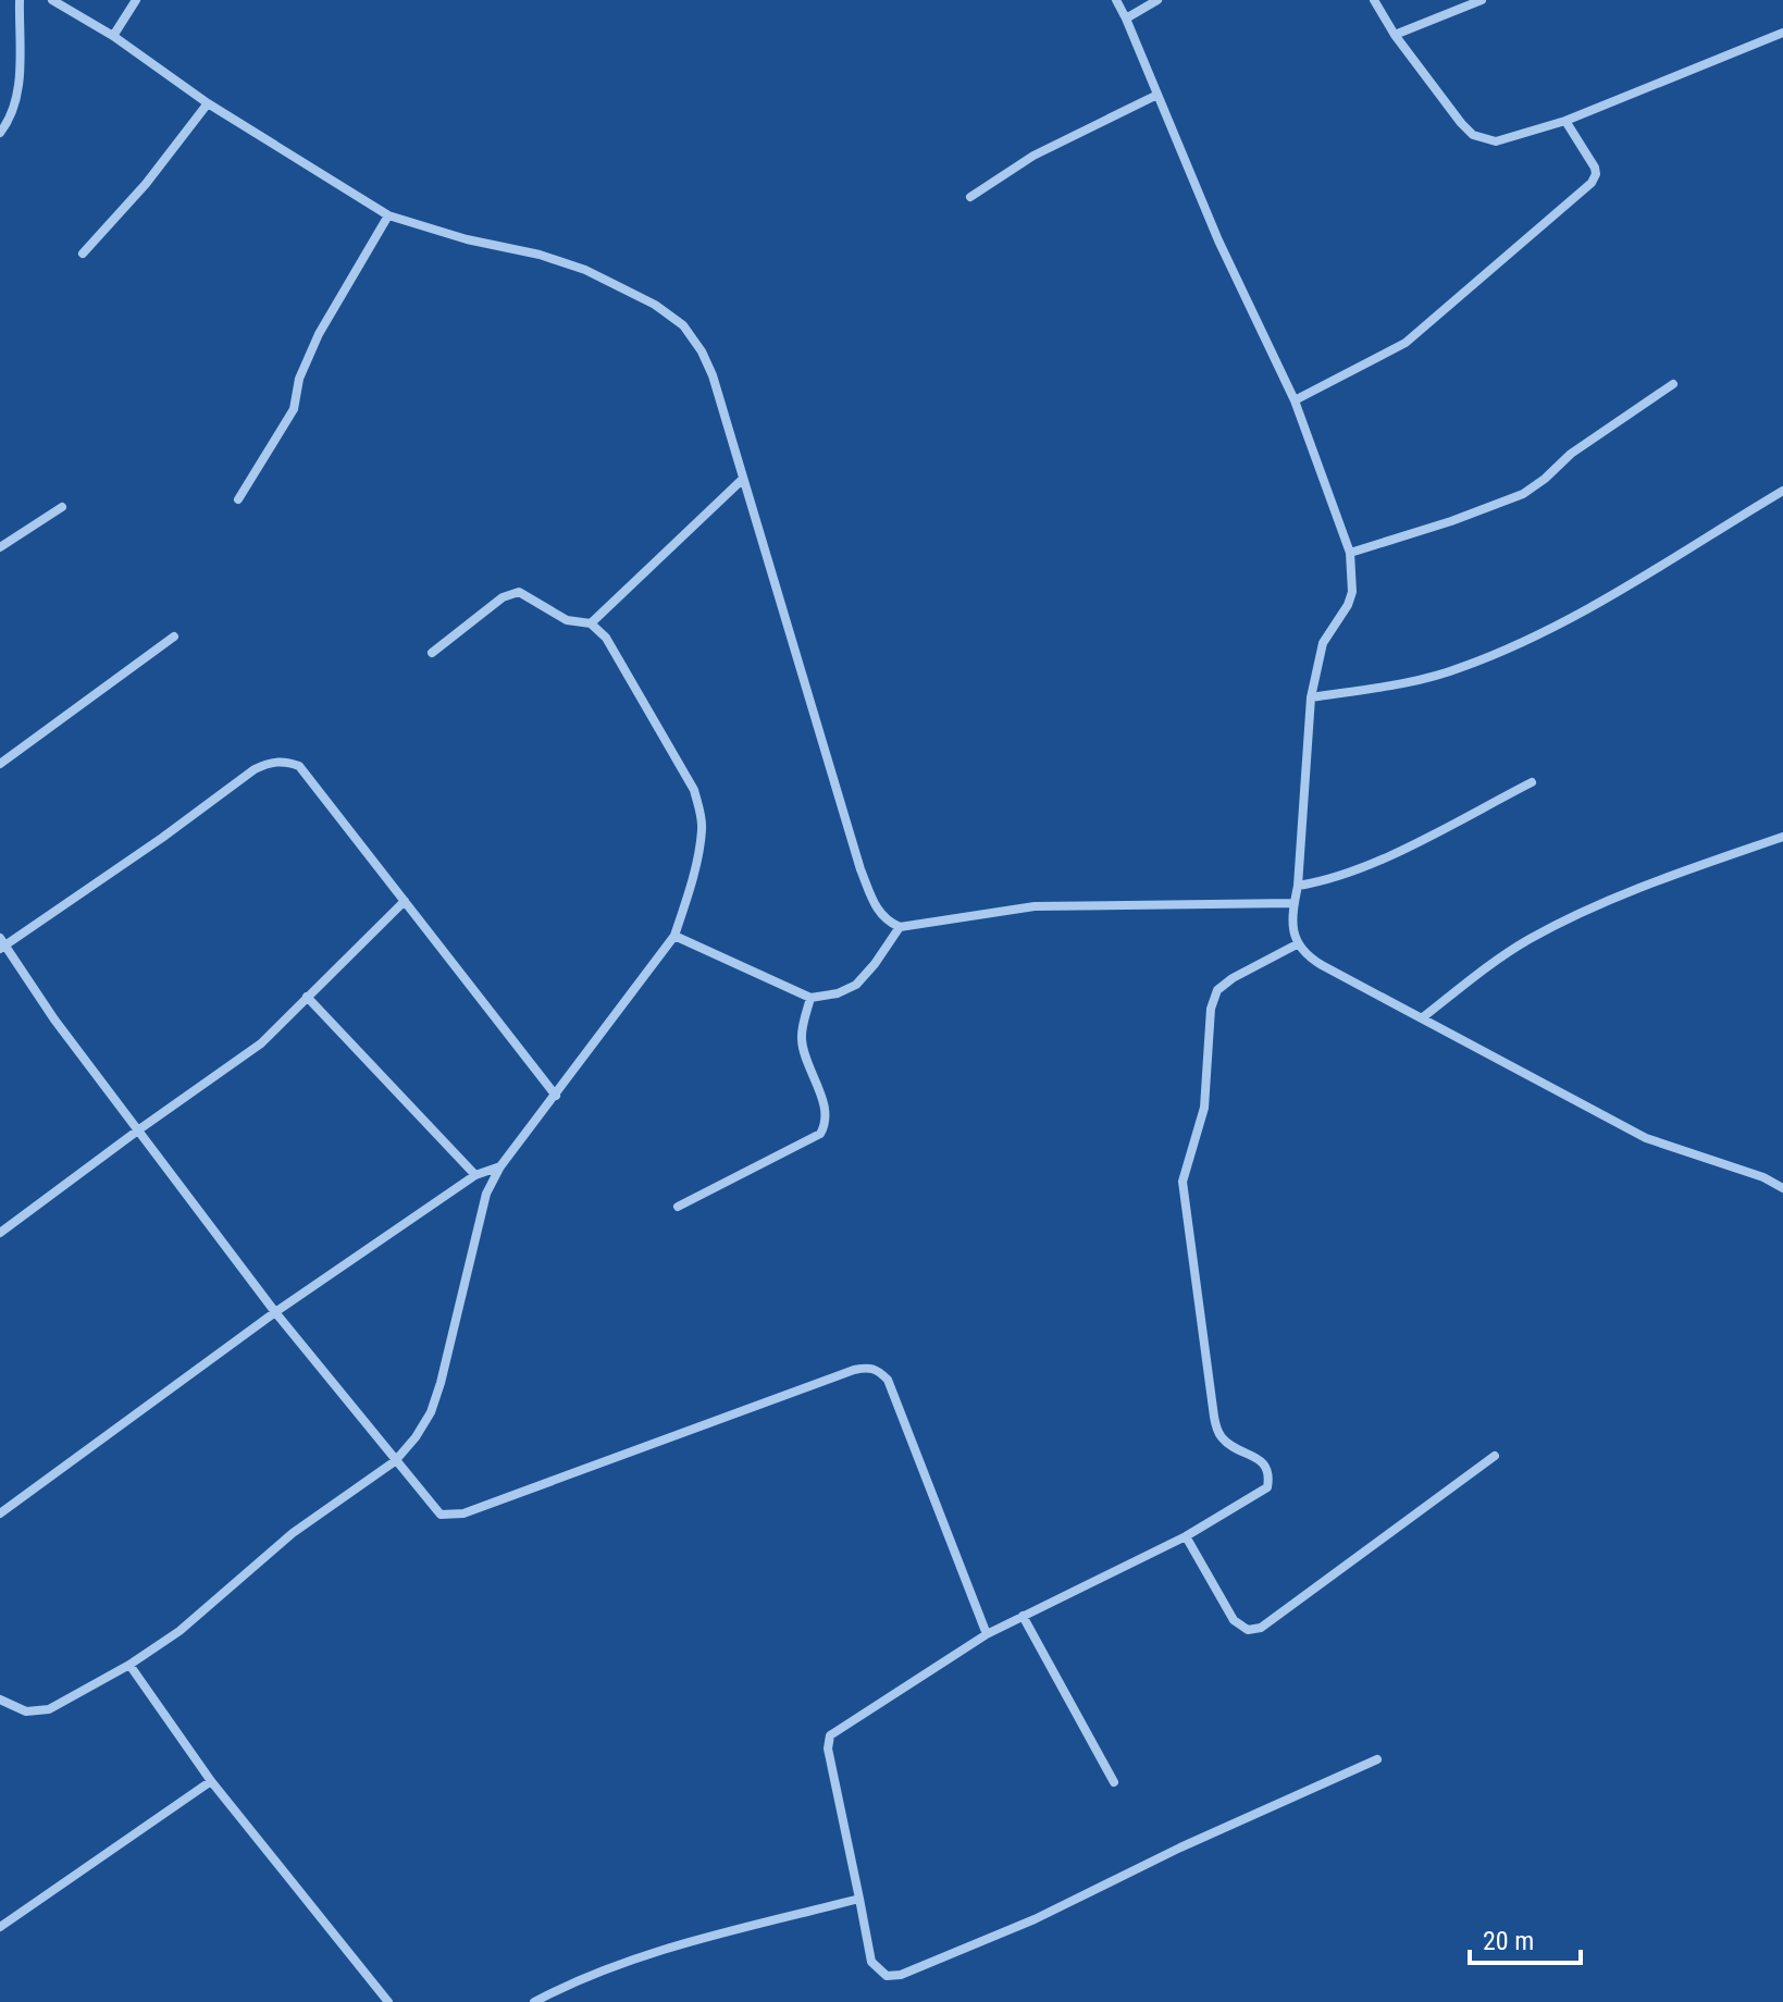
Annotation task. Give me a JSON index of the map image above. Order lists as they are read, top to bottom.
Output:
{
  "scale_bar": "20 m"
}
